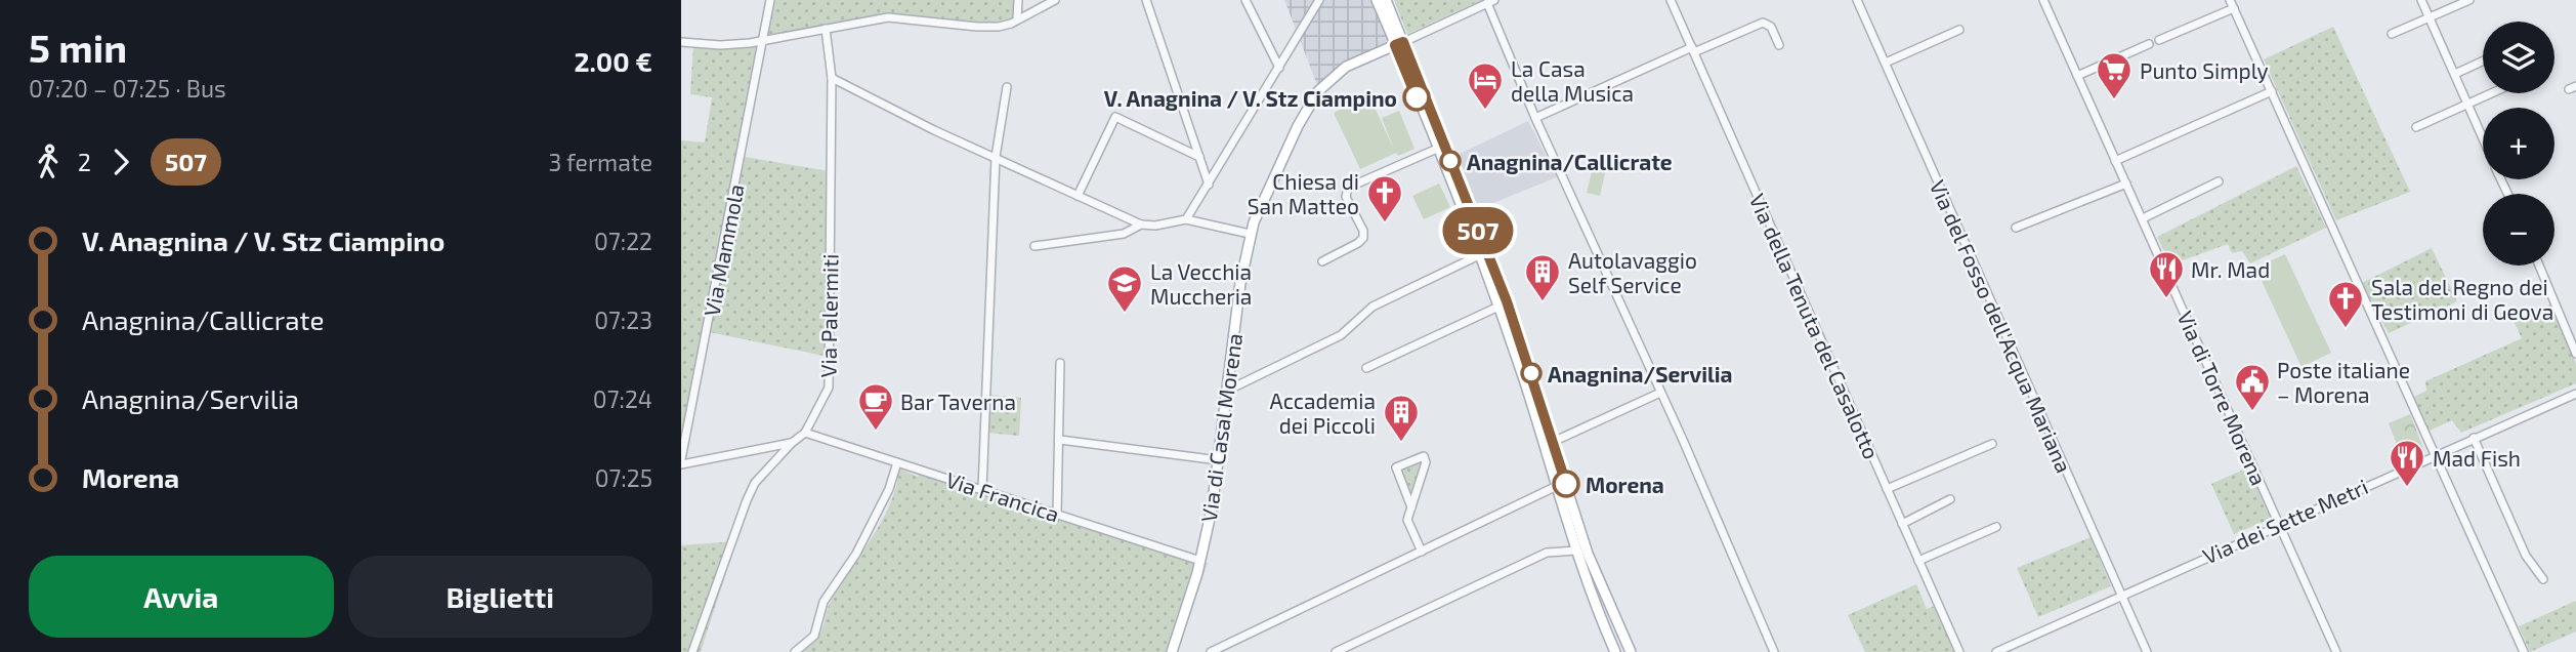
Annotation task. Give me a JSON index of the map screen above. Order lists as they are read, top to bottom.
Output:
{
  "streets": {
    "main road": ["Via di Casal Morena"],
    "street": [
      "Via Mammola",
      "Via Palermiti",
      "Via della Tenuta del Casalotto",
      "Via del Fosso dell'Acqua Mariana",
      "Via di Torre Morena",
      "Via Francica",
      "Via dei Sette Metri"
    ]
  },
  "crossings": [
    ["Via Palermiti", "Via Francica"],
    ["Via del Fosso dell'Acqua Mariana", "Via dei Sette Metri"],
    ["Via di Torre Morena", "Via dei Sette Metri"],
    ["Via di Casal Morena", "Via Francica"]
  ],
  "places": {
    "other": [
      "V. Anagnina / V. Stz Ciampino",
      "Anagnina/Callicrate",
      "Anagnina/Servilia",
      "Morena"
    ],
    "supermarket": ["Punto Simply"],
    "hotel": ["La Casa della Musica"],
    "church": ["Chiesa di San Matteo", "Sala del Regno dei Testimoni di Geova"],
    "restaurant": ["Mr. Mad", "Mad Fish"],
    "building": ["Autolavaggio Self Service", "Accademia dei Piccoli"],
    "school or university": ["La Vecchia Muccheria"],
    "public building": ["Poste italiane – Morena"],
    "cafe": ["Bar Taverna"]
  },
  "lines": ["bus line 507"],
  "page": {
    "heading": ["5 min", "07:20 – 07:25 · Bus", "2.00 €"],
    "on_map": "507",
    "map_buttons": ["+", "−"],
    "legs": ["2", "507", "3 fermate"],
    "list": [
      {
        "name": "V. Anagnina / V. Stz Ciampino",
        "value": "07:22"
      },
      {
        "name": "Anagnina/Callicrate",
        "value": "07:23"
      },
      {
        "name": "Anagnina/Servilia",
        "value": "07:24"
      },
      {
        "name": "Morena",
        "value": "07:25"
      }
    ],
    "buttons": ["Avvia", "Biglietti"]
  }
}
